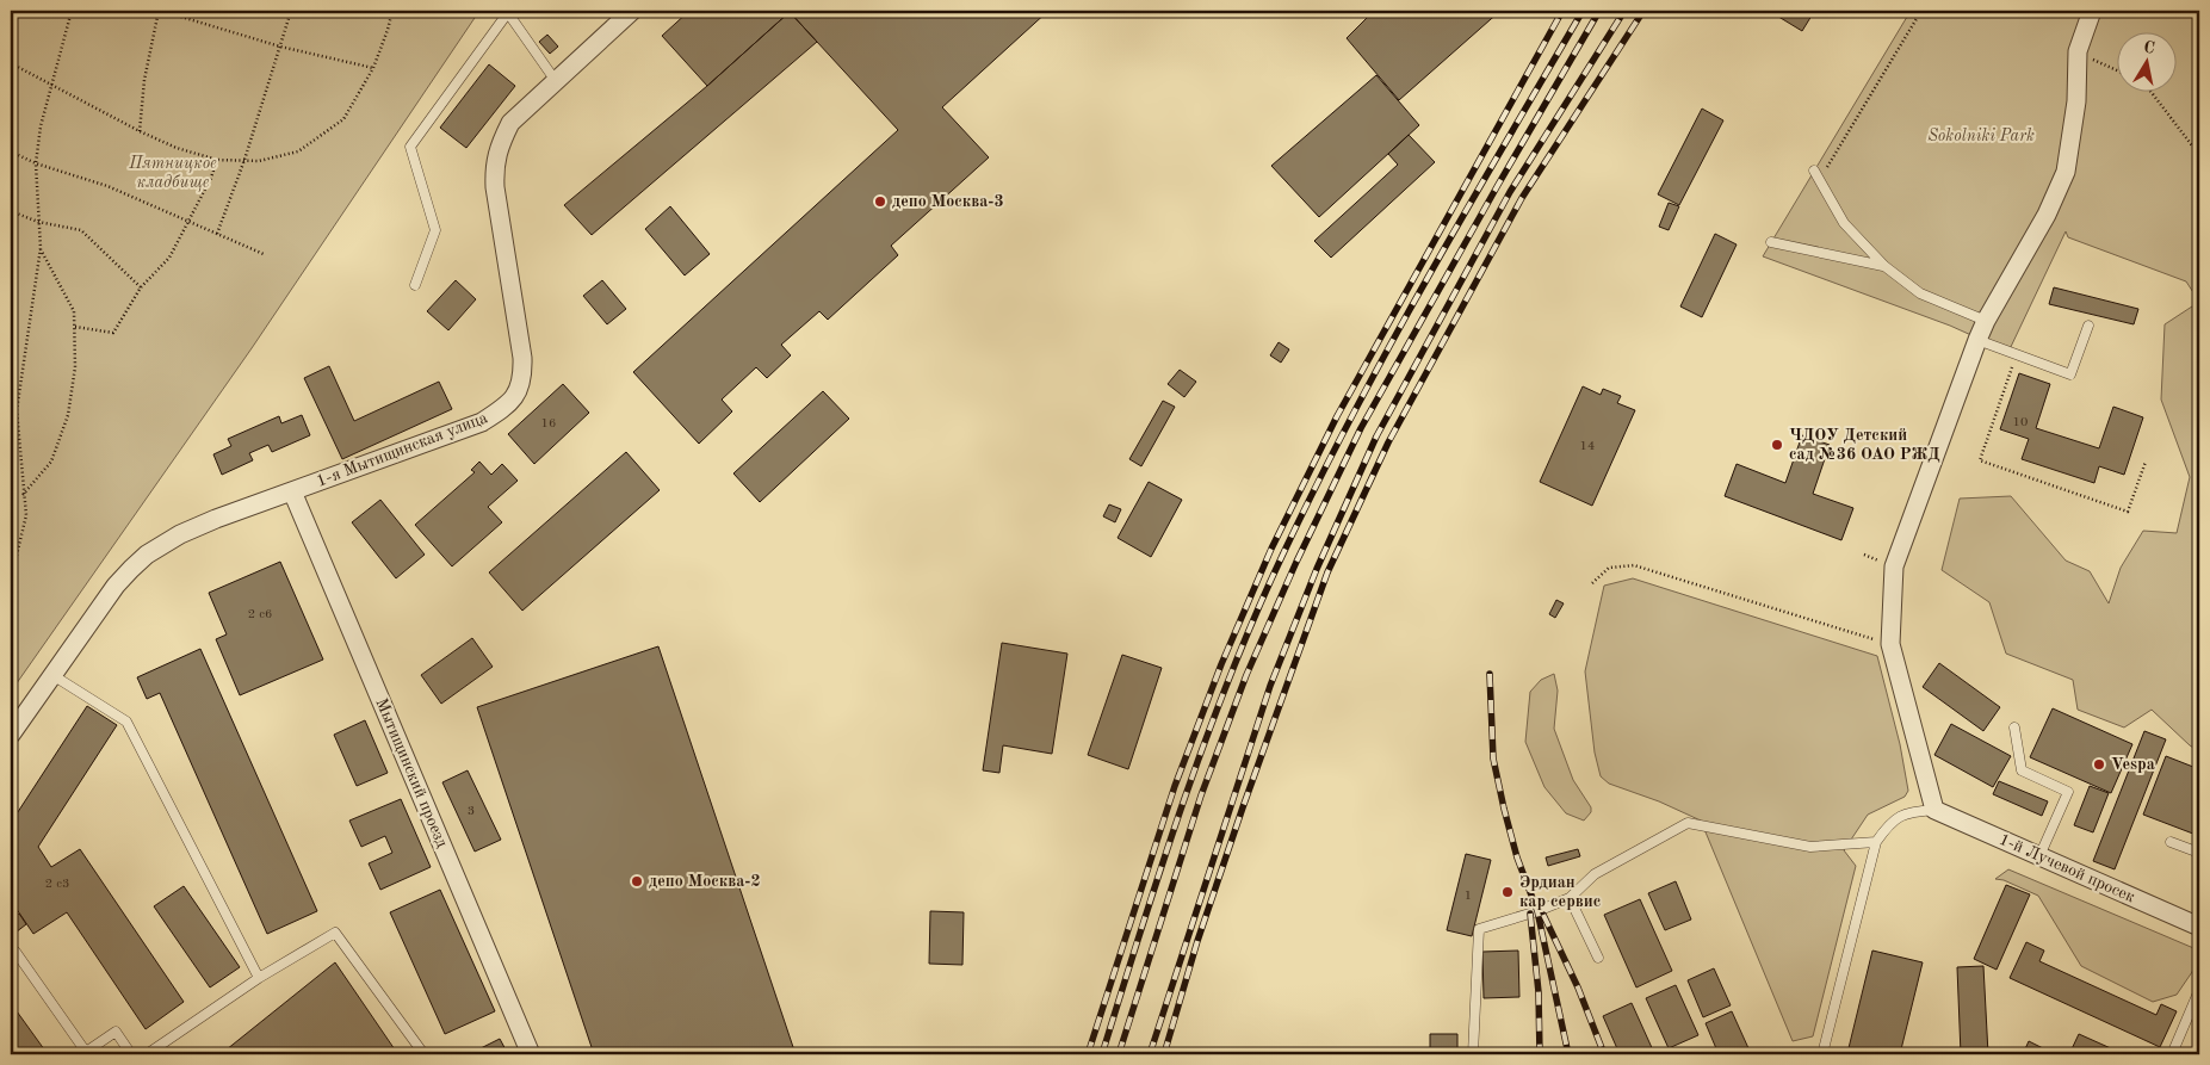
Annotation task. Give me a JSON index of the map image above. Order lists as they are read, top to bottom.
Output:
{
  "streets": {
    "street": ["1-я Мытищинская улица", "Мытищинский проезд", "1-й Лучевой просек"]
  },
  "crossings": [
    ["1-я Мытищинская улица", "Мытищинский проезд"]
  ],
  "parks": ["Sokolniki Park", "Пятницкое кладбище"],
  "places": [
    "депо Москва-3",
    "ЧДОУ Детский сад №36 ОАО РЖД",
    "Vespa",
    "депо Москва-2",
    "Эрдиан кар сервис"
  ],
  "house_numbers": [
    "10",
    "16",
    "14",
    "2 с6",
    "3",
    "2 с3",
    "1"
  ],
  "north": "top"
}
